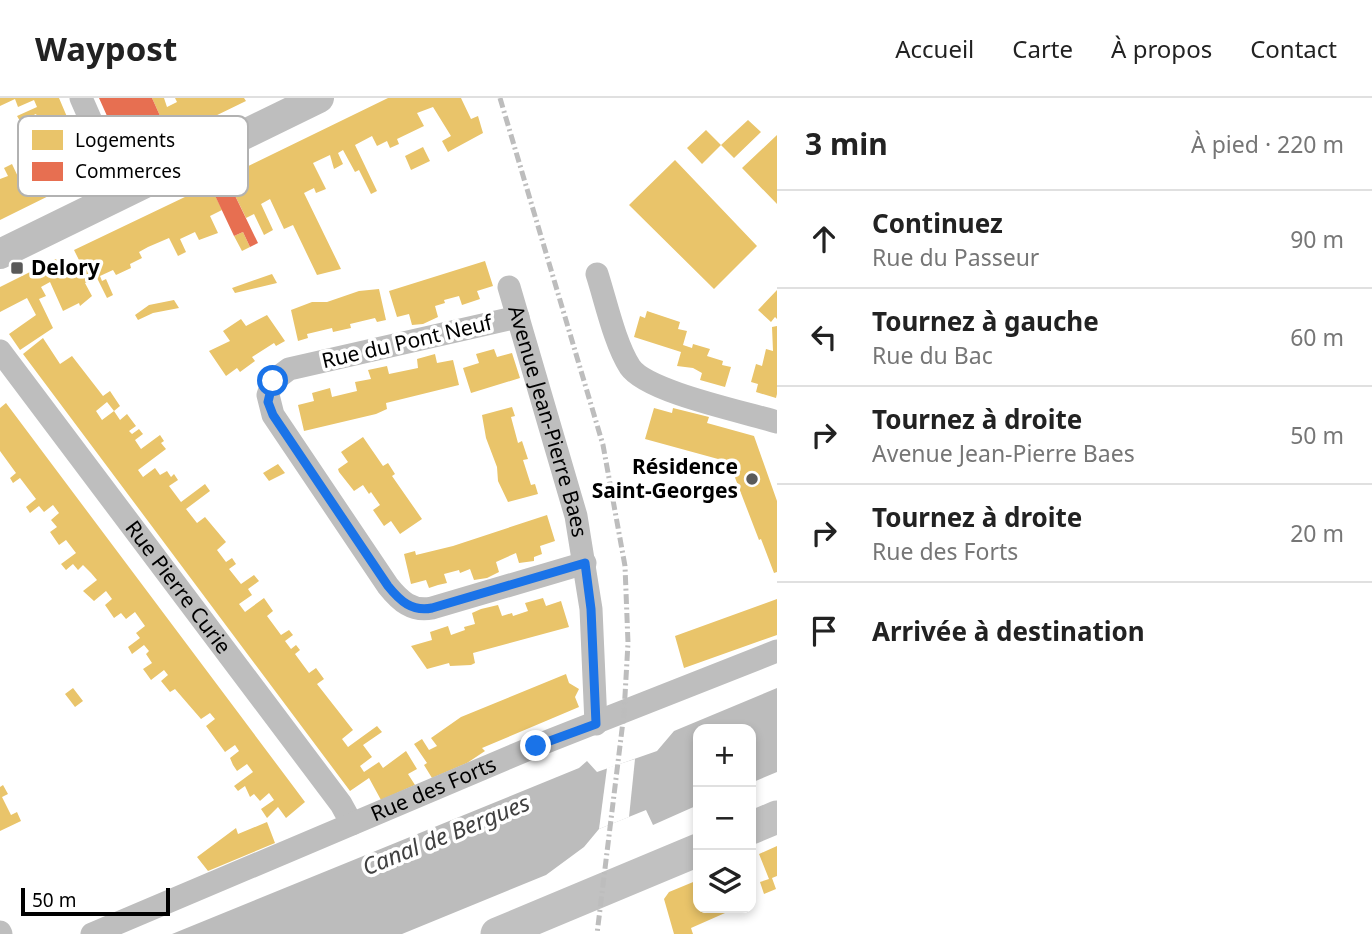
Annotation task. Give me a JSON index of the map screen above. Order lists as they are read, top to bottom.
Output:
{
  "streets": {
    "street": [
      "Rue du Pont Neuf",
      "Avenue Jean-Pierre Baes",
      "Rue Pierre Curie",
      "Rue des Forts"
    ]
  },
  "crossings": [
    ["Rue du Pont Neuf", "Avenue Jean-Pierre Baes"],
    ["Avenue Jean-Pierre Baes", "Rue des Forts"],
    ["Rue Pierre Curie", "Rue des Forts"]
  ],
  "water": ["Canal de Bergues"],
  "places": {
    "transit": ["Delory"],
    "other": ["Résidence Saint-Georges"]
  },
  "legend": ["Logements", "Commerces"],
  "scale_bar": "50 m",
  "page": {
    "header": "Waypost",
    "nav": [
      "Accueil",
      "Carte",
      "À propos",
      "Contact"
    ],
    "heading": ["3 min", "À pied · 220 m"],
    "list": [
      ["Continuez", "Rue du Passeur", "90 m"],
      ["Tournez à gauche", "Rue du Bac", "60 m"],
      ["Tournez à droite", "Avenue Jean-Pierre Baes", "50 m"],
      ["Tournez à droite", "Rue des Forts", "20 m"],
      "Arrivée à destination"
    ],
    "map_buttons": ["+", "−"],
    "scale": "50 m"
  }
}
